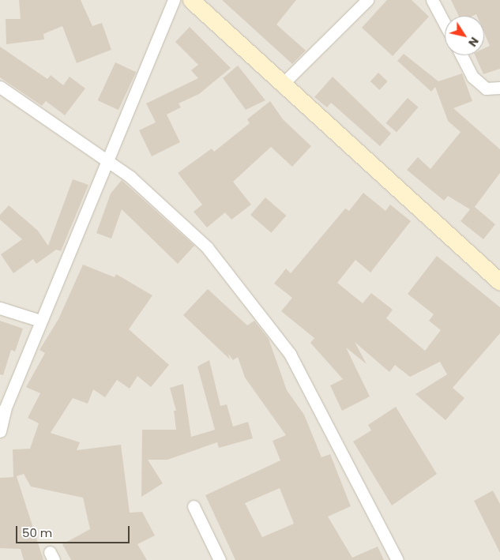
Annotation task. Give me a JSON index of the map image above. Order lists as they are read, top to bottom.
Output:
{
  "scale_bar": "50 m",
  "north": "bottom right"
}
